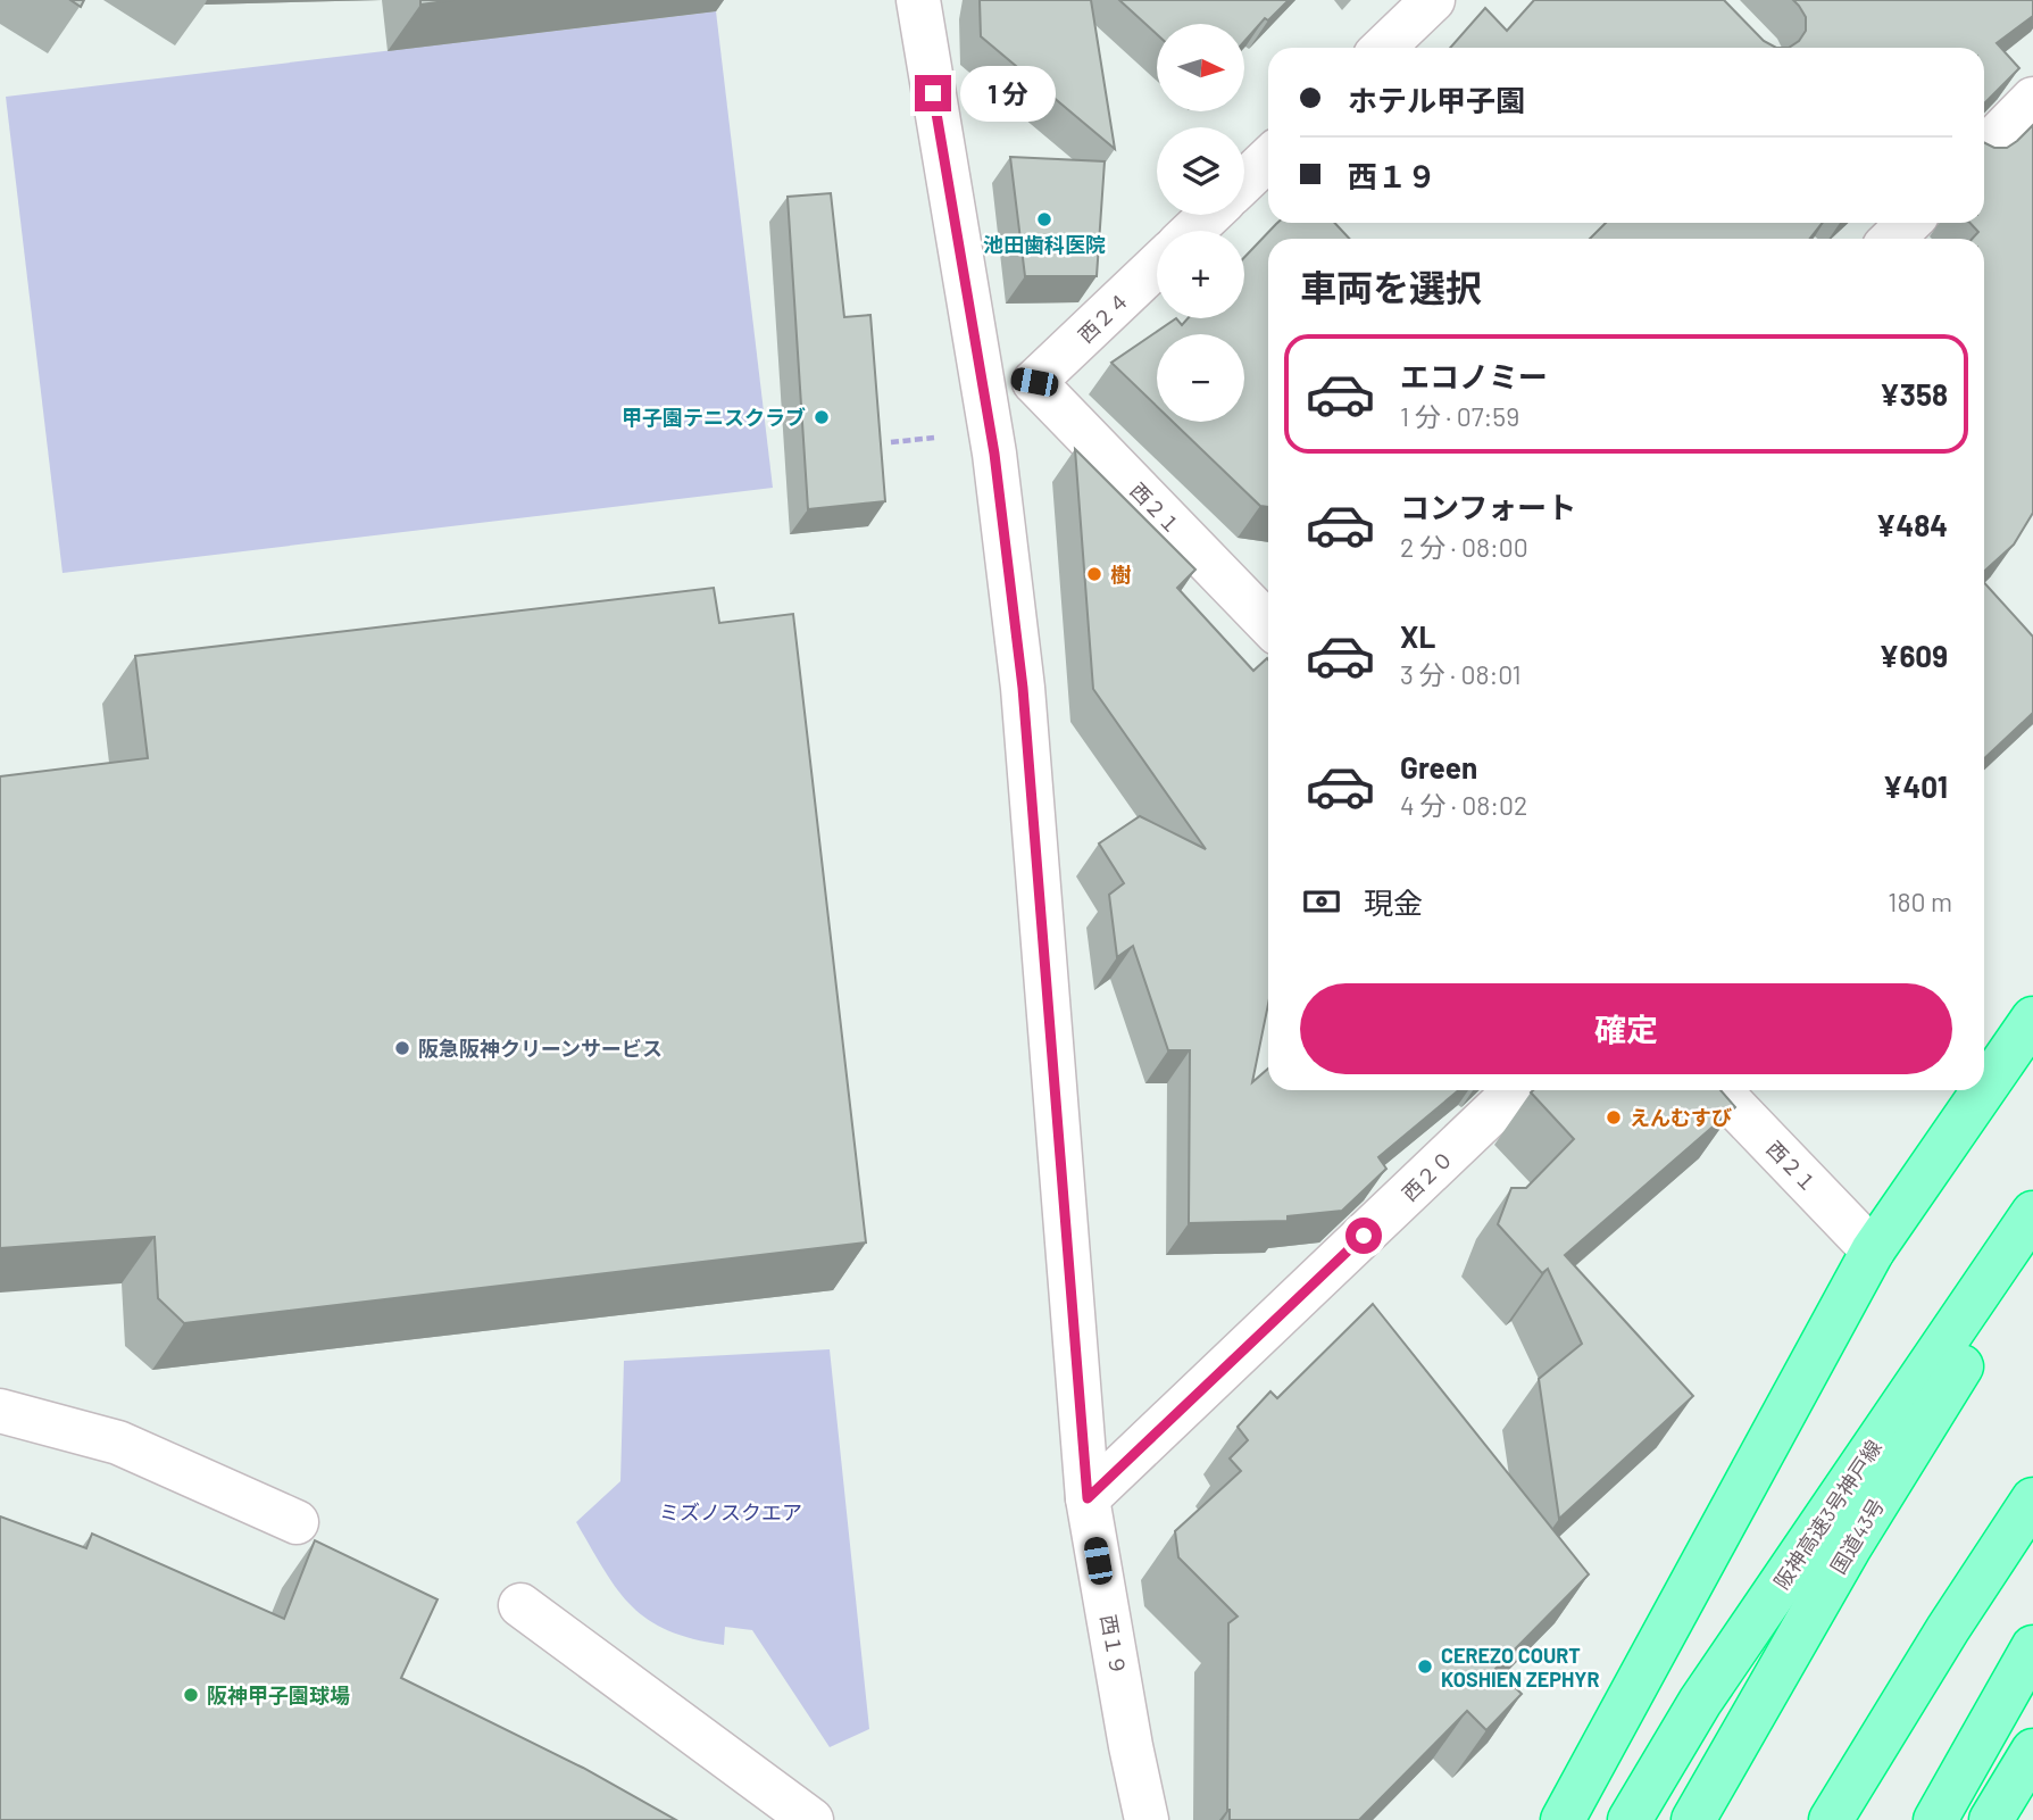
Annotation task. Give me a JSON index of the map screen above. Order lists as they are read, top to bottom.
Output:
{
  "streets": {
    "highway": ["阪神高速3号神戸線", "国道43号"],
    "street": [
      "西２４",
      "西２１",
      "西２０",
      "西１９"
    ]
  },
  "crossings": [
    ["西２４", "西２１"],
    ["西２０", "西１９"]
  ],
  "parks": ["ミズノスクエア"],
  "places": [
    "池田歯科医院",
    "甲子園テニスクラブ",
    "樹",
    "阪急阪神クリーンサービス",
    "えんむすび",
    "CEREZO COURT KOSHIEN ZEPHYR",
    "阪神甲子園球場"
  ],
  "north": "right",
  "page": {
    "map_buttons": ["+", "−"],
    "banner": ["ホテル甲子園", "西１９"],
    "bubble": "1 分",
    "heading": "車両を選択",
    "list": [
      {
        "name": "エコノミー",
        "note": "1 分 · 07:59",
        "value": "¥358"
      },
      {
        "name": "コンフォート",
        "note": "2 分 · 08:00",
        "value": "¥484"
      },
      {
        "name": "XL",
        "note": "3 分 · 08:01",
        "value": "¥609"
      },
      {
        "name": "Green",
        "note": "4 分 · 08:02",
        "value": "¥401"
      }
    ],
    "pay": ["現金", "180 m"],
    "buttons": "確定"
  }
}
